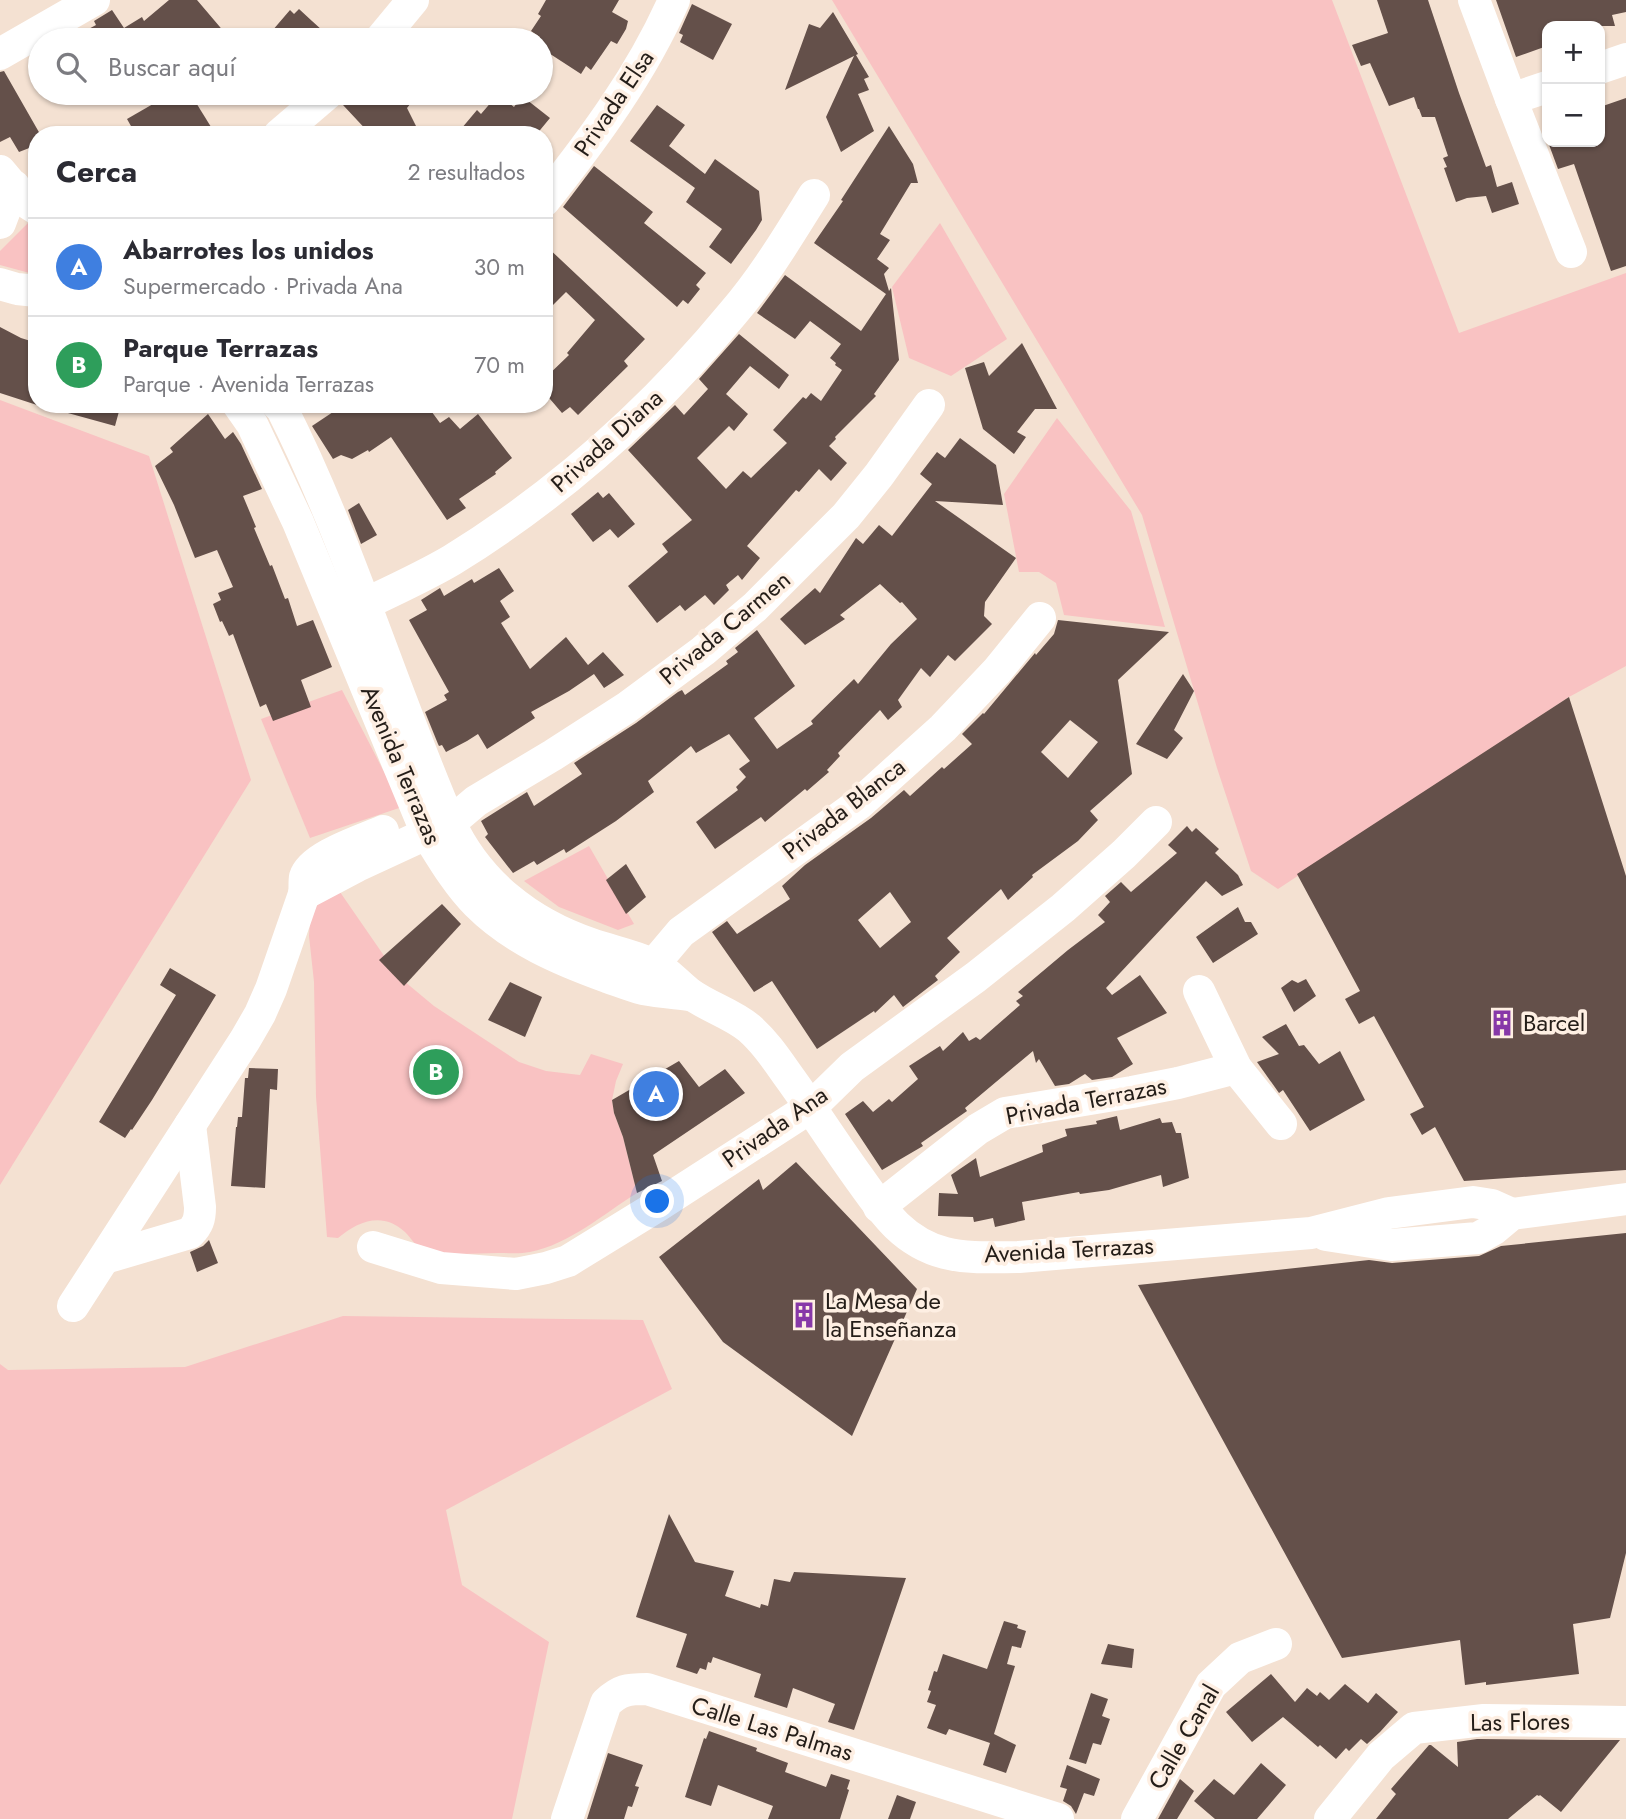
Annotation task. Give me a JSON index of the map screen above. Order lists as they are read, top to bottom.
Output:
{
  "streets": {
    "street": [
      "Privada Elsa",
      "Privada Diana",
      "Privada Carmen",
      "Avenida Terrazas",
      "Privada Blanca",
      "Privada Terrazas",
      "Privada Ana",
      "Las Flores",
      "Calle Las Palmas",
      "Calle Canal"
    ]
  },
  "crossings": [
    ["Privada Diana", "Avenida Terrazas"],
    ["Privada Carmen", "Avenida Terrazas"],
    ["Avenida Terrazas", "Privada Blanca"],
    ["Avenida Terrazas", "Privada Terrazas"],
    ["Avenida Terrazas", "Privada Ana"]
  ],
  "places": {
    "building": ["Barcel", "La Mesa de la Enseñanza"]
  },
  "page": {
    "map_buttons": ["+", "−"],
    "search": "Buscar aquí",
    "heading": ["Cerca", "2 resultados"],
    "list": [
      {
        "mark": "A",
        "name": "Abarrotes los unidos",
        "note": "Supermercado · Privada Ana",
        "value": "30 m"
      },
      {
        "mark": "B",
        "name": "Parque Terrazas",
        "note": "Parque · Avenida Terrazas",
        "value": "70 m"
      }
    ],
    "pins": ["B", "A"]
  }
}
